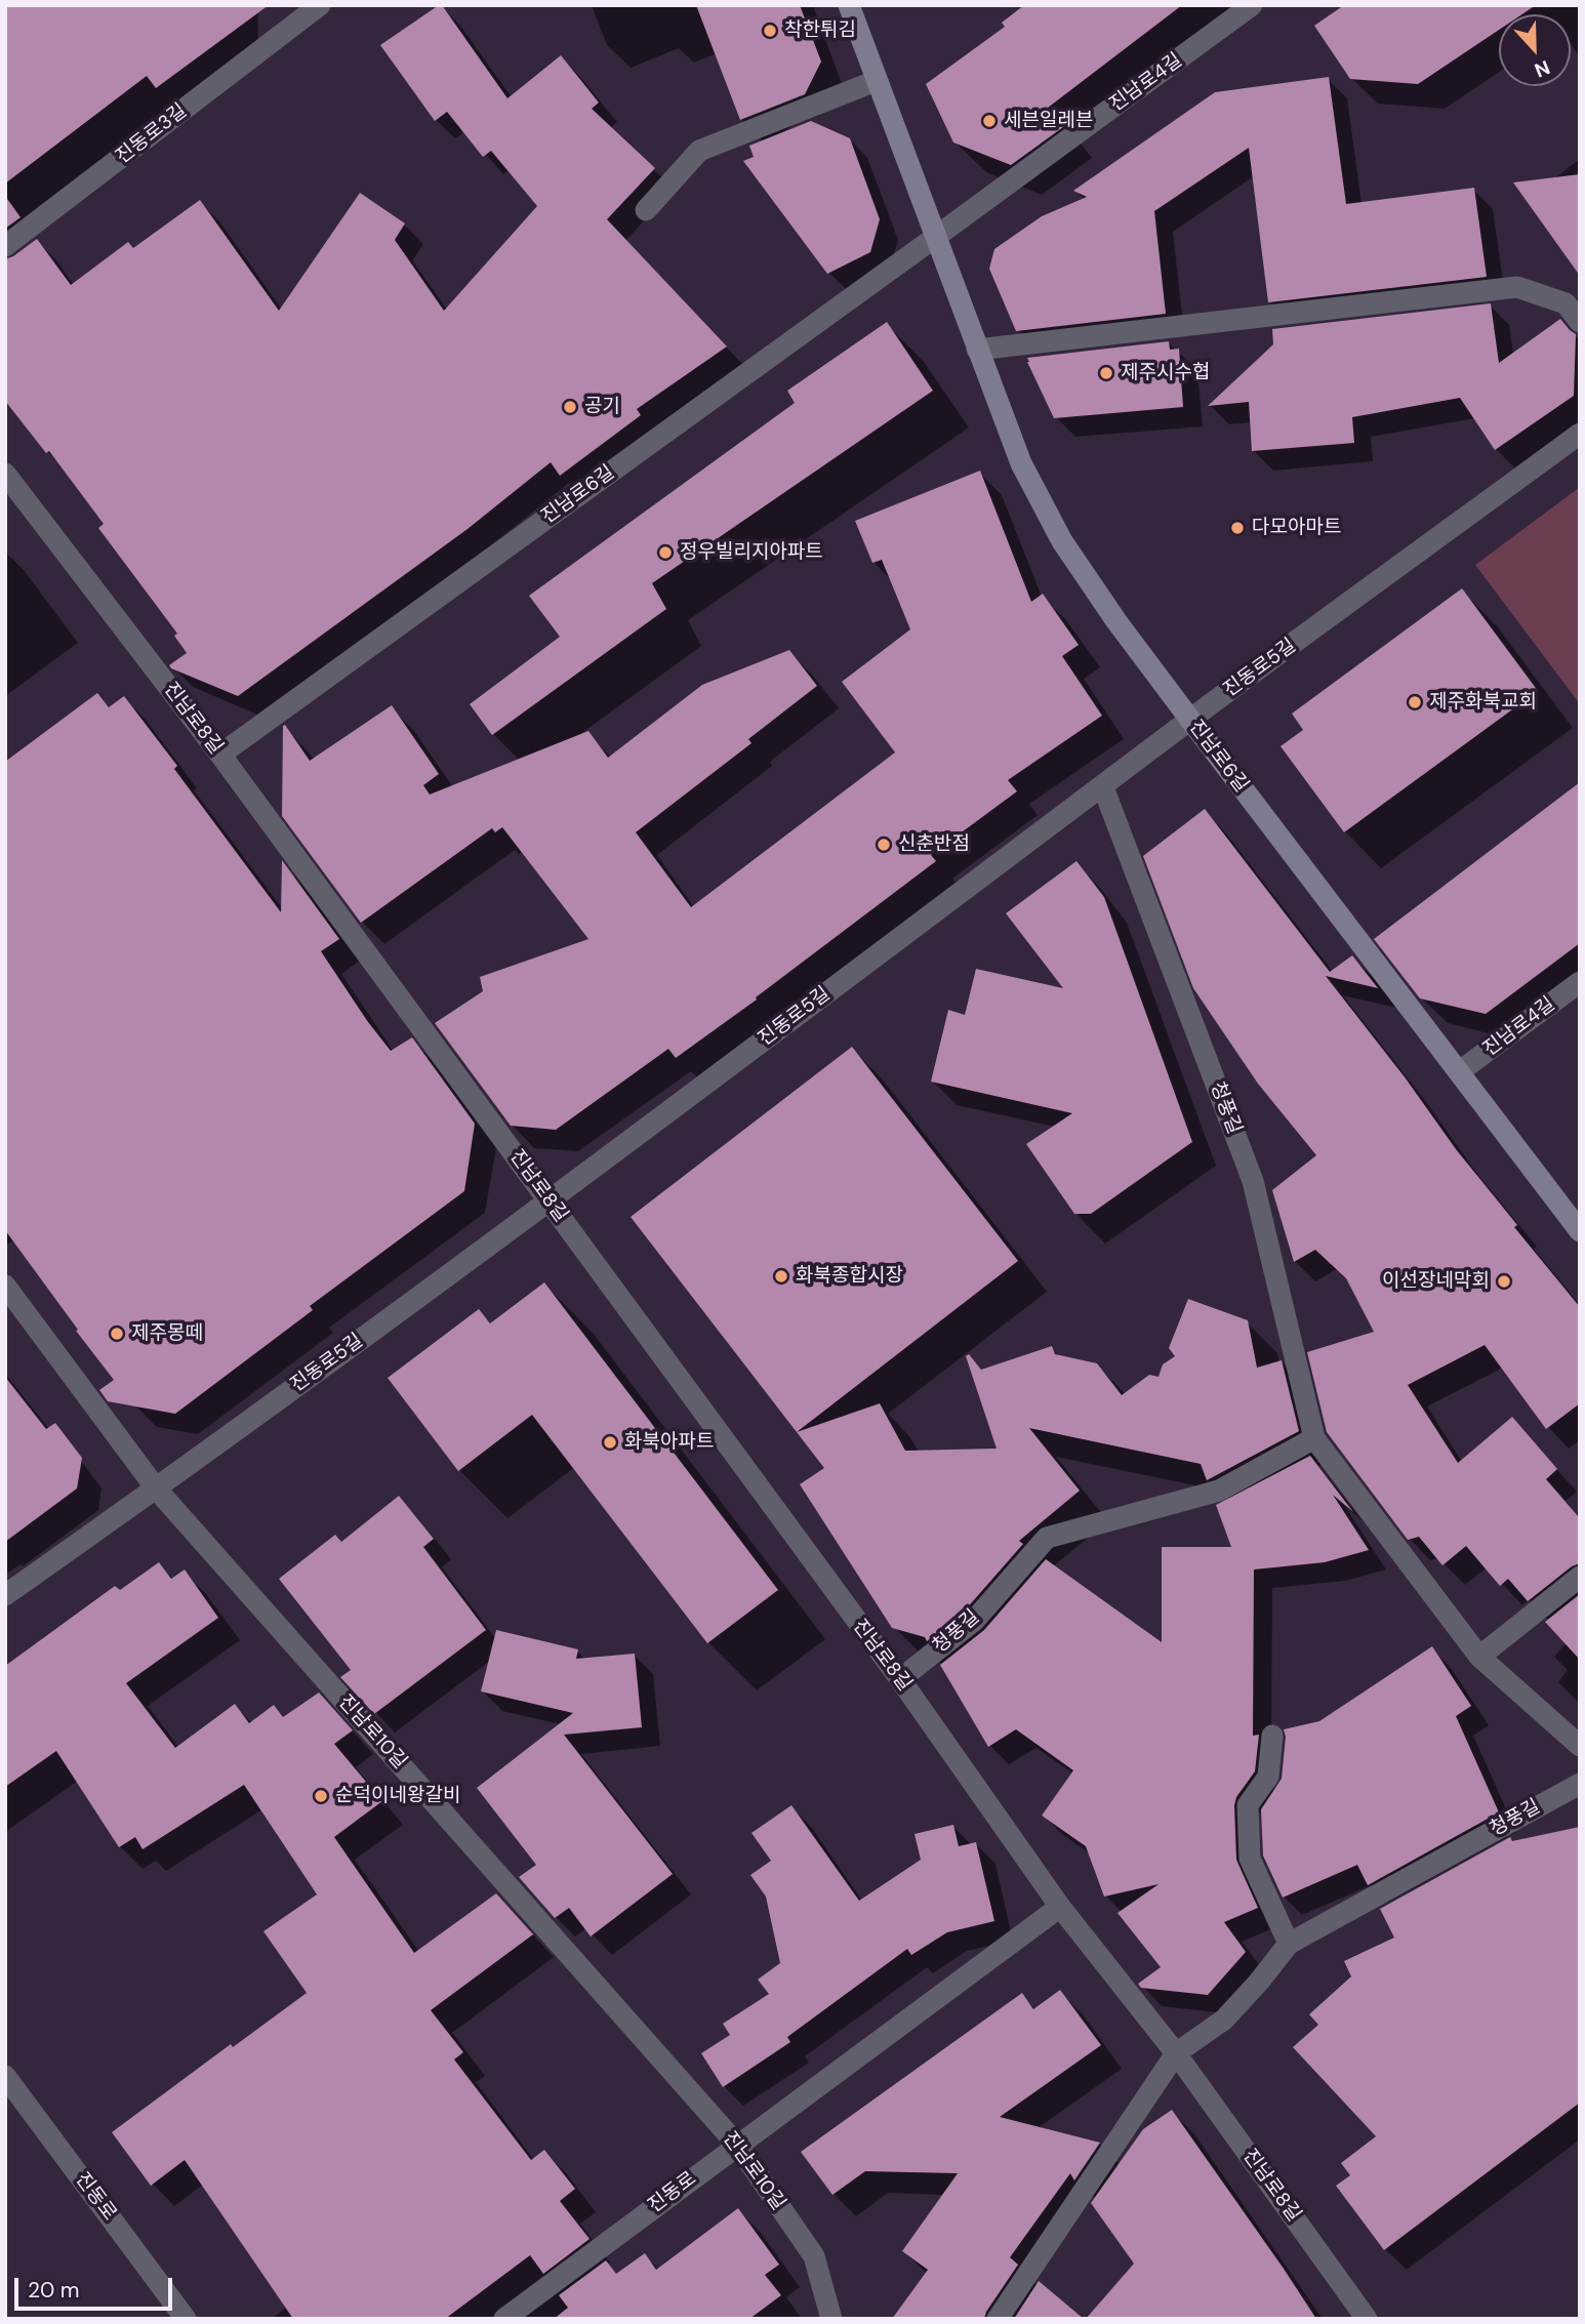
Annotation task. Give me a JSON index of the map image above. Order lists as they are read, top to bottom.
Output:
{
  "streets": {
    "street": [
      "진남로4길",
      "진동로3길",
      "진남로6길",
      "진동로5길",
      "진남로8길",
      "청풍길",
      "진남로10길",
      "진동로"
    ]
  },
  "crossings": [
    ["진남로4길", "진남로6길"],
    ["진남로6길", "진동로5길"],
    ["진남로6길", "진남로8길"],
    ["진동로5길", "진남로8길"],
    ["진동로5길", "청풍길"],
    ["진동로5길", "진남로10길"],
    ["진남로8길", "청풍길"],
    ["진남로10길", "진동로"]
  ],
  "places": [
    "착한튀김",
    "세븐일레븐",
    "제주시수협",
    "공기",
    "다모아마트",
    "정우빌리지아파트",
    "제주화북교회",
    "신춘반점",
    "화북종합시장",
    "이선장네막회",
    "제주몽떼",
    "화북아파트",
    "순덕이네왕갈비"
  ],
  "scale_bar": "20 m",
  "north": "bottom"
}
